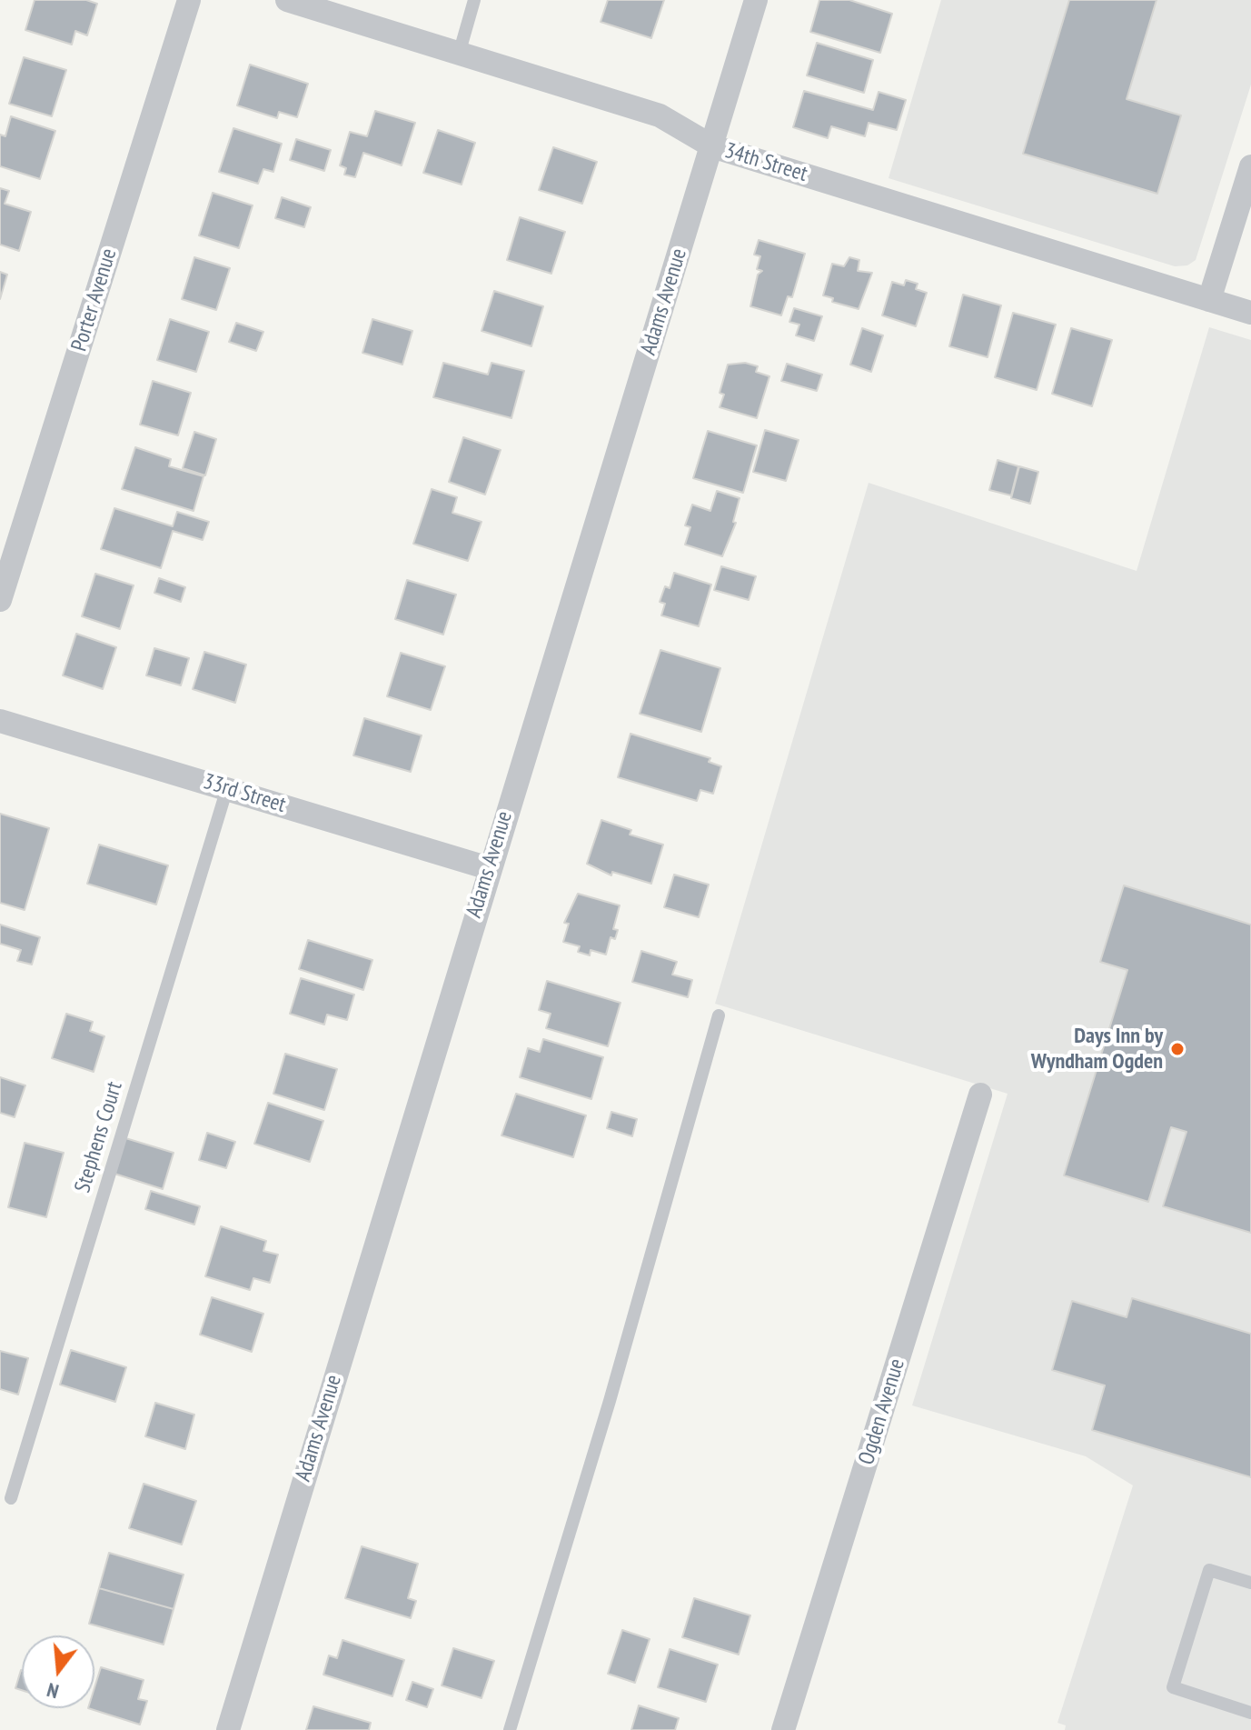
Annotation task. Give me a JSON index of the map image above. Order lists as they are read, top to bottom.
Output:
{
  "streets": {
    "street": [
      "34th Street",
      "Porter Avenue",
      "Adams Avenue",
      "33rd Street",
      "Ogden Avenue"
    ],
    "lane": ["Stephens Court"]
  },
  "crossings": [
    ["34th Street", "Adams Avenue"],
    ["Adams Avenue", "33rd Street"],
    ["33rd Street", "Stephens Court"]
  ],
  "places": ["Days Inn by Wyndham Ogden"],
  "north": "bottom"
}
